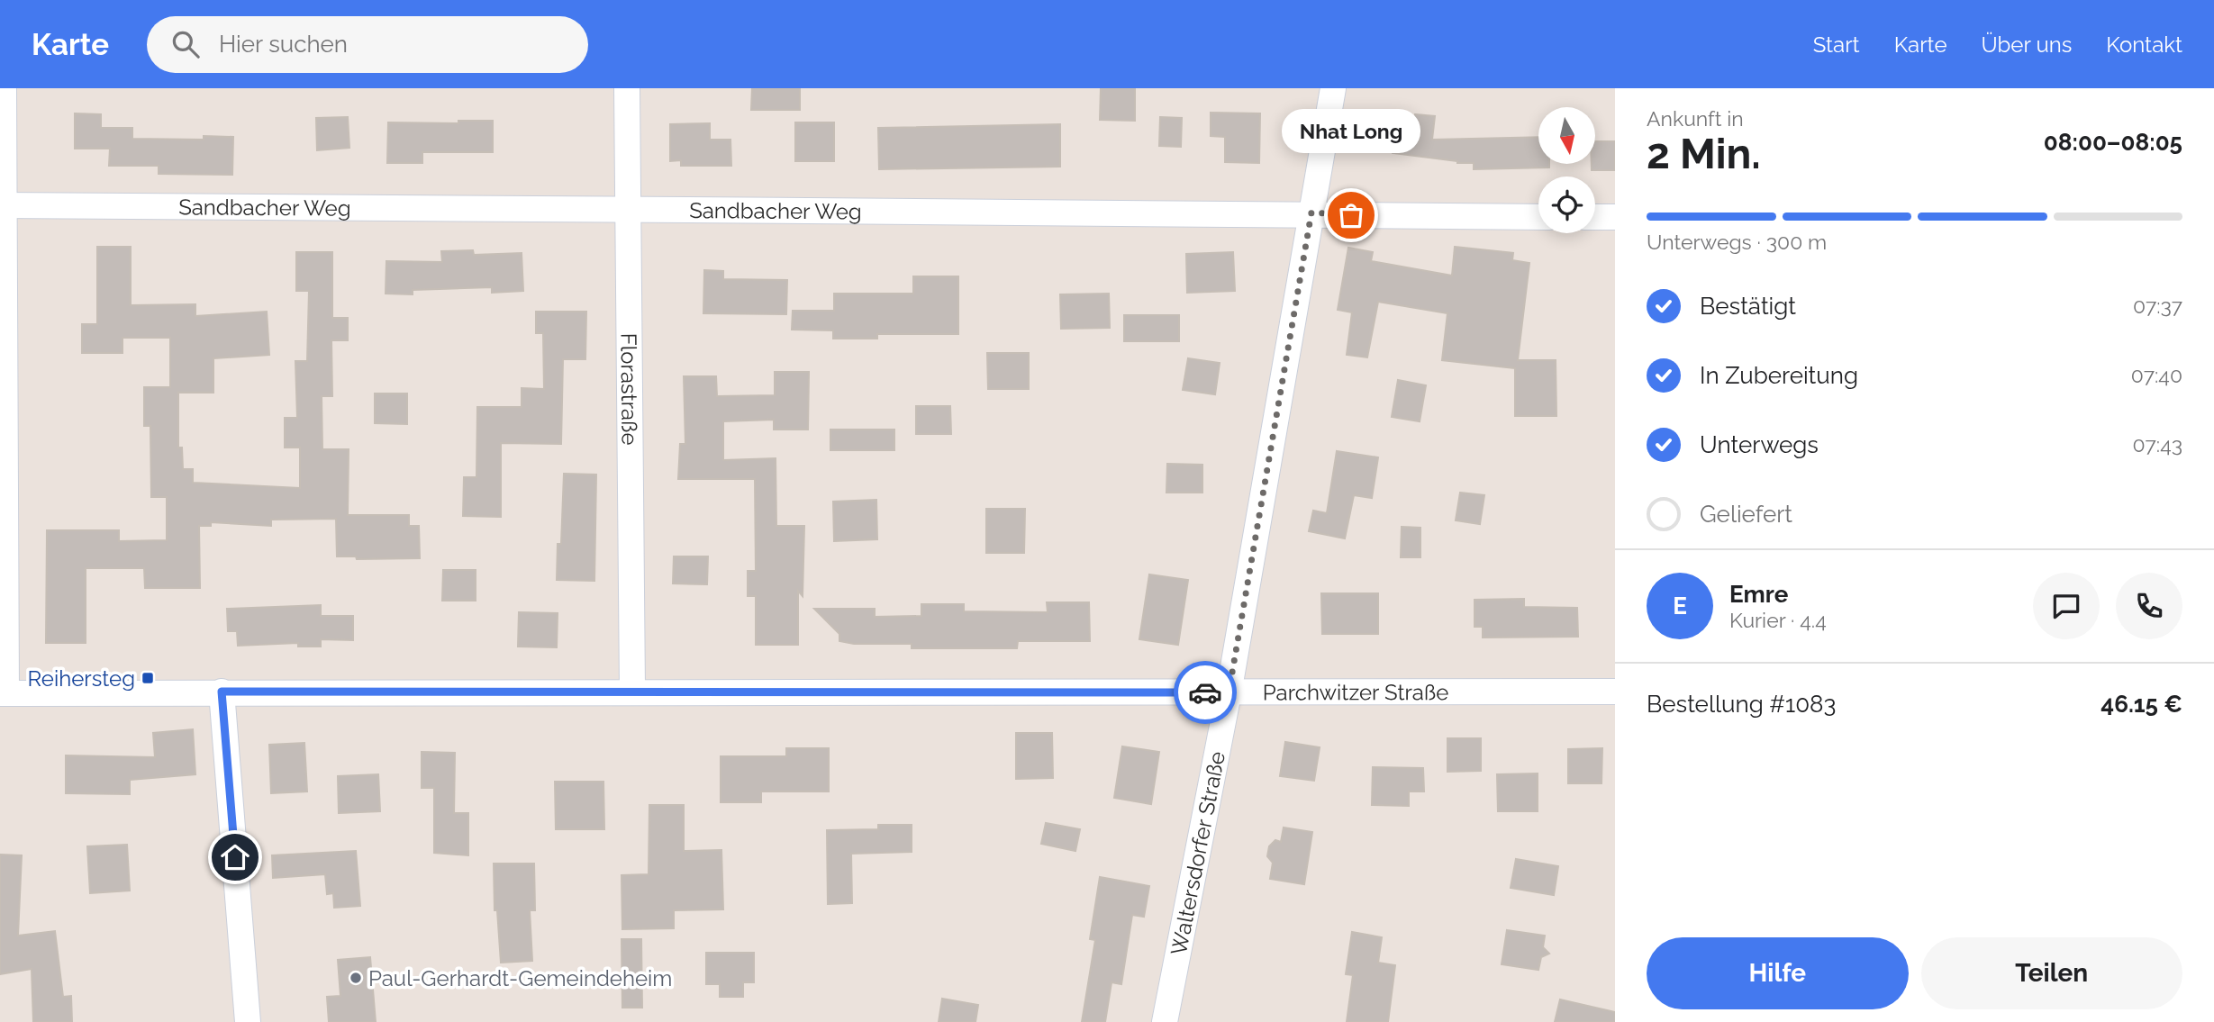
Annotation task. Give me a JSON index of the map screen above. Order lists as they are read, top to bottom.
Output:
{
  "streets": {
    "street": [
      "Sandbacher Weg",
      "Florastraße",
      "Parchwitzer Straße",
      "Waltersdorfer Straße"
    ]
  },
  "crossings": [
    ["Sandbacher Weg", "Florastraße"],
    ["Sandbacher Weg", "Waltersdorfer Straße"],
    ["Florastraße", "Parchwitzer Straße"],
    ["Parchwitzer Straße", "Waltersdorfer Straße"]
  ],
  "places": {
    "other": ["Nhat Long", "Paul-Gerhardt-Gemeindeheim"],
    "transit": ["Reihersteg"]
  },
  "north": "bottom",
  "page": {
    "header": "Karte",
    "search": "Hier suchen",
    "nav": [
      "Start",
      "Karte",
      "Über uns",
      "Kontakt"
    ],
    "heading": ["2 Min.", "Ankunft in", "08:00–08:05"],
    "panel": [
      "Emre",
      "Kurier · 4.4",
      "Bestellung #1083",
      "46.15 €"
    ],
    "bubble": "Nhat Long",
    "bar": "Unterwegs · 300 m",
    "list": [
      ["Bestätigt", "07:37"],
      ["In Zubereitung", "07:40"],
      ["Unterwegs", "07:43"],
      "Geliefert"
    ],
    "round": "E",
    "buttons": ["Hilfe", "Teilen"]
  }
}
